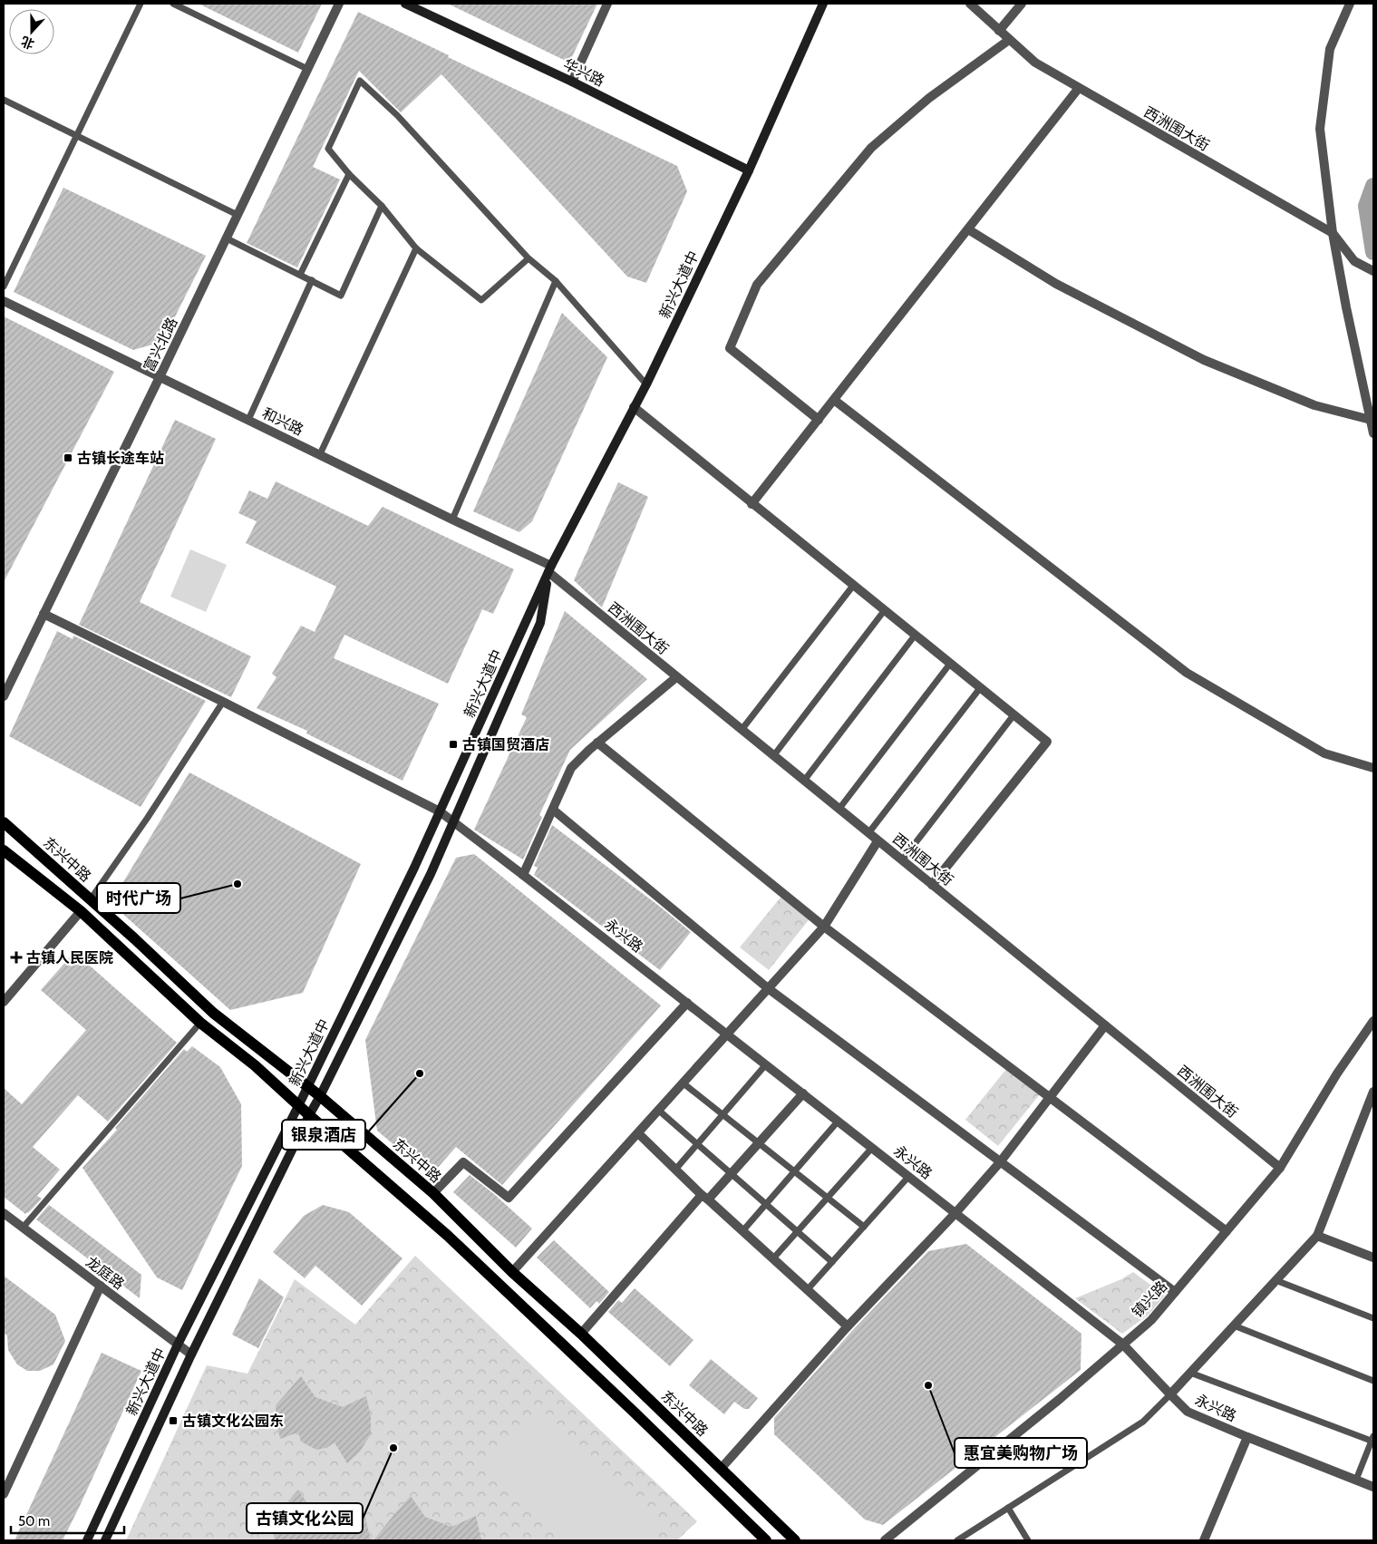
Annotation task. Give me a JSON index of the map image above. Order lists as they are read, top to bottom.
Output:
{
  "streets": {
    "main road": ["华兴路", "新兴大道中", "东兴中路"],
    "street": [
      "西洲围大街",
      "富兴北路",
      "和兴路",
      "永兴路",
      "龙庭路",
      "镇兴路"
    ]
  },
  "crossings": [
    ["华兴路", "新兴大道中"],
    ["西洲围大街", "新兴大道中"],
    ["西洲围大街", "和兴路"],
    ["西洲围大街", "镇兴路"],
    ["新兴大道中", "和兴路"],
    ["新兴大道中", "东兴中路"],
    ["新兴大道中", "永兴路"],
    ["新兴大道中", "龙庭路"],
    ["富兴北路", "和兴路"],
    ["富兴北路", "永兴路"],
    ["永兴路", "镇兴路"]
  ],
  "places": {
    "transit": ["古镇长途车站", "古镇国贸酒店", "古镇文化公园东"],
    "other": [
      "时代广场",
      "银泉酒店",
      "惠宜美购物广场",
      "古镇文化公园"
    ],
    "health": ["古镇人民医院"]
  },
  "scale_bar": "50 m",
  "north": "bottom"
}
